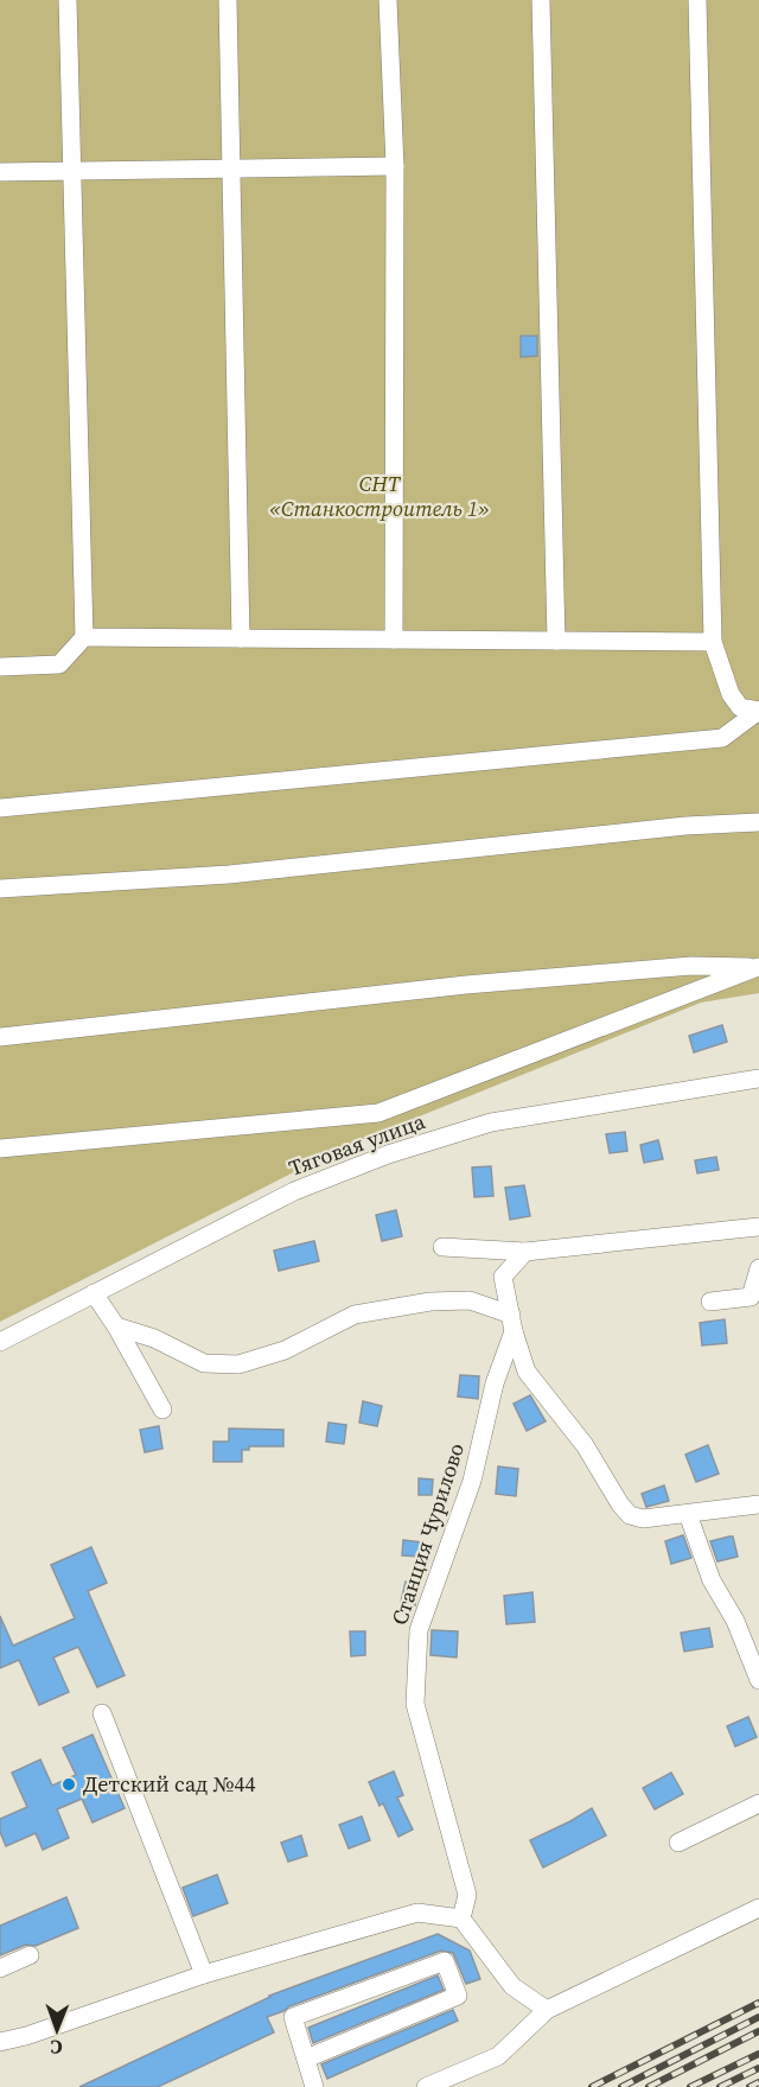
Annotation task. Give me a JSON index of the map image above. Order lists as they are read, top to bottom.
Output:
{
  "streets": {
    "street": ["Тяговая улица", "Станция Чурилово"]
  },
  "parks": ["СНТ «Станкостроитель 1»"],
  "places": ["Детский сад №44"],
  "north": "bottom"
}
